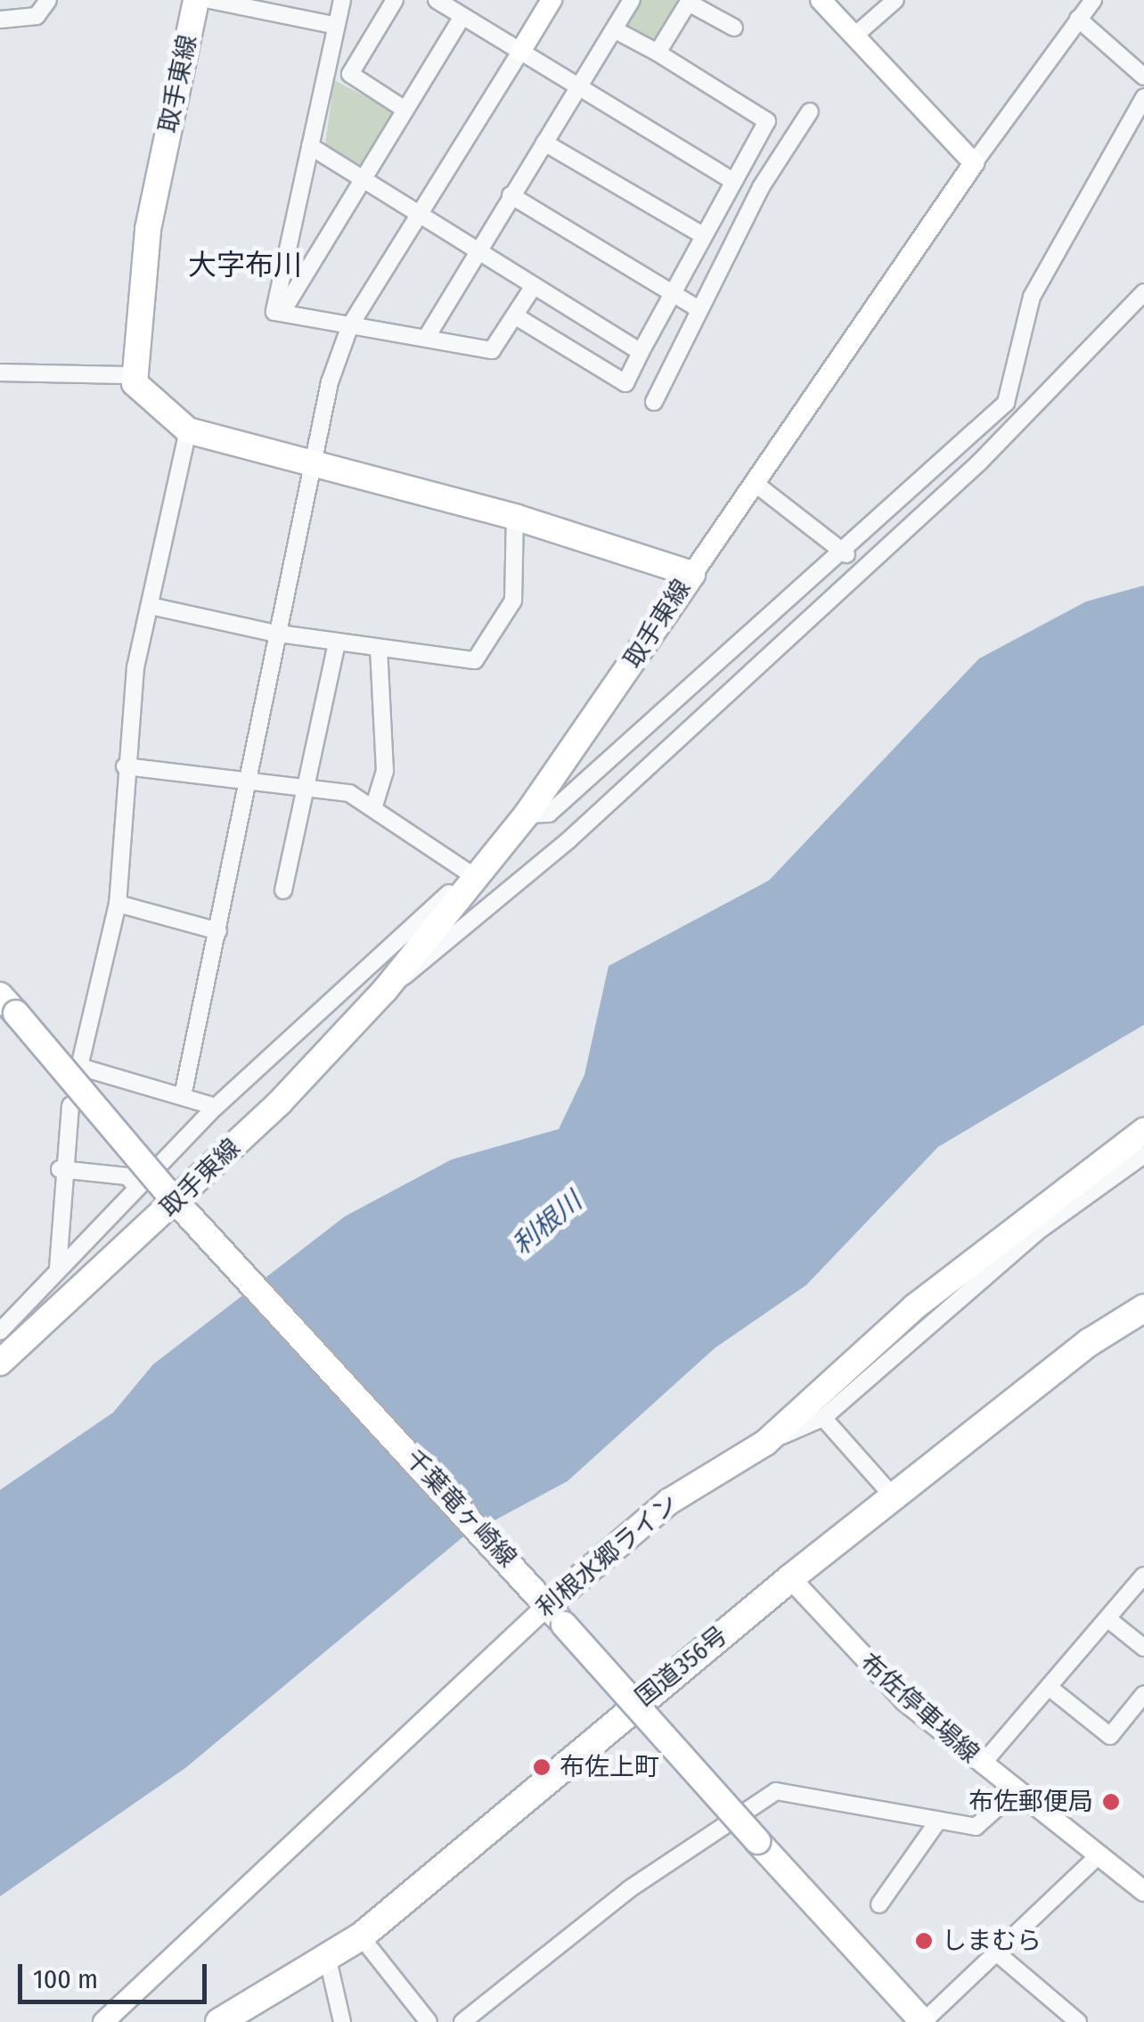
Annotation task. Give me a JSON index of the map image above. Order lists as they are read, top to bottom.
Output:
{
  "streets": {
    "highway": ["国道356号"],
    "main road": [
      "取手東線",
      "千葉竜ヶ崎線",
      "利根水郷ライン",
      "布佐停車場線"
    ]
  },
  "crossings": [
    ["取手東線", "千葉竜ヶ崎線"],
    ["千葉竜ヶ崎線", "利根水郷ライン"],
    ["国道356号", "布佐停車場線"]
  ],
  "districts": ["大字布川"],
  "water": ["利根川"],
  "places": ["布佐上町", "布佐郵便局", "しまむら"],
  "scale_bar": "100 m"
}
